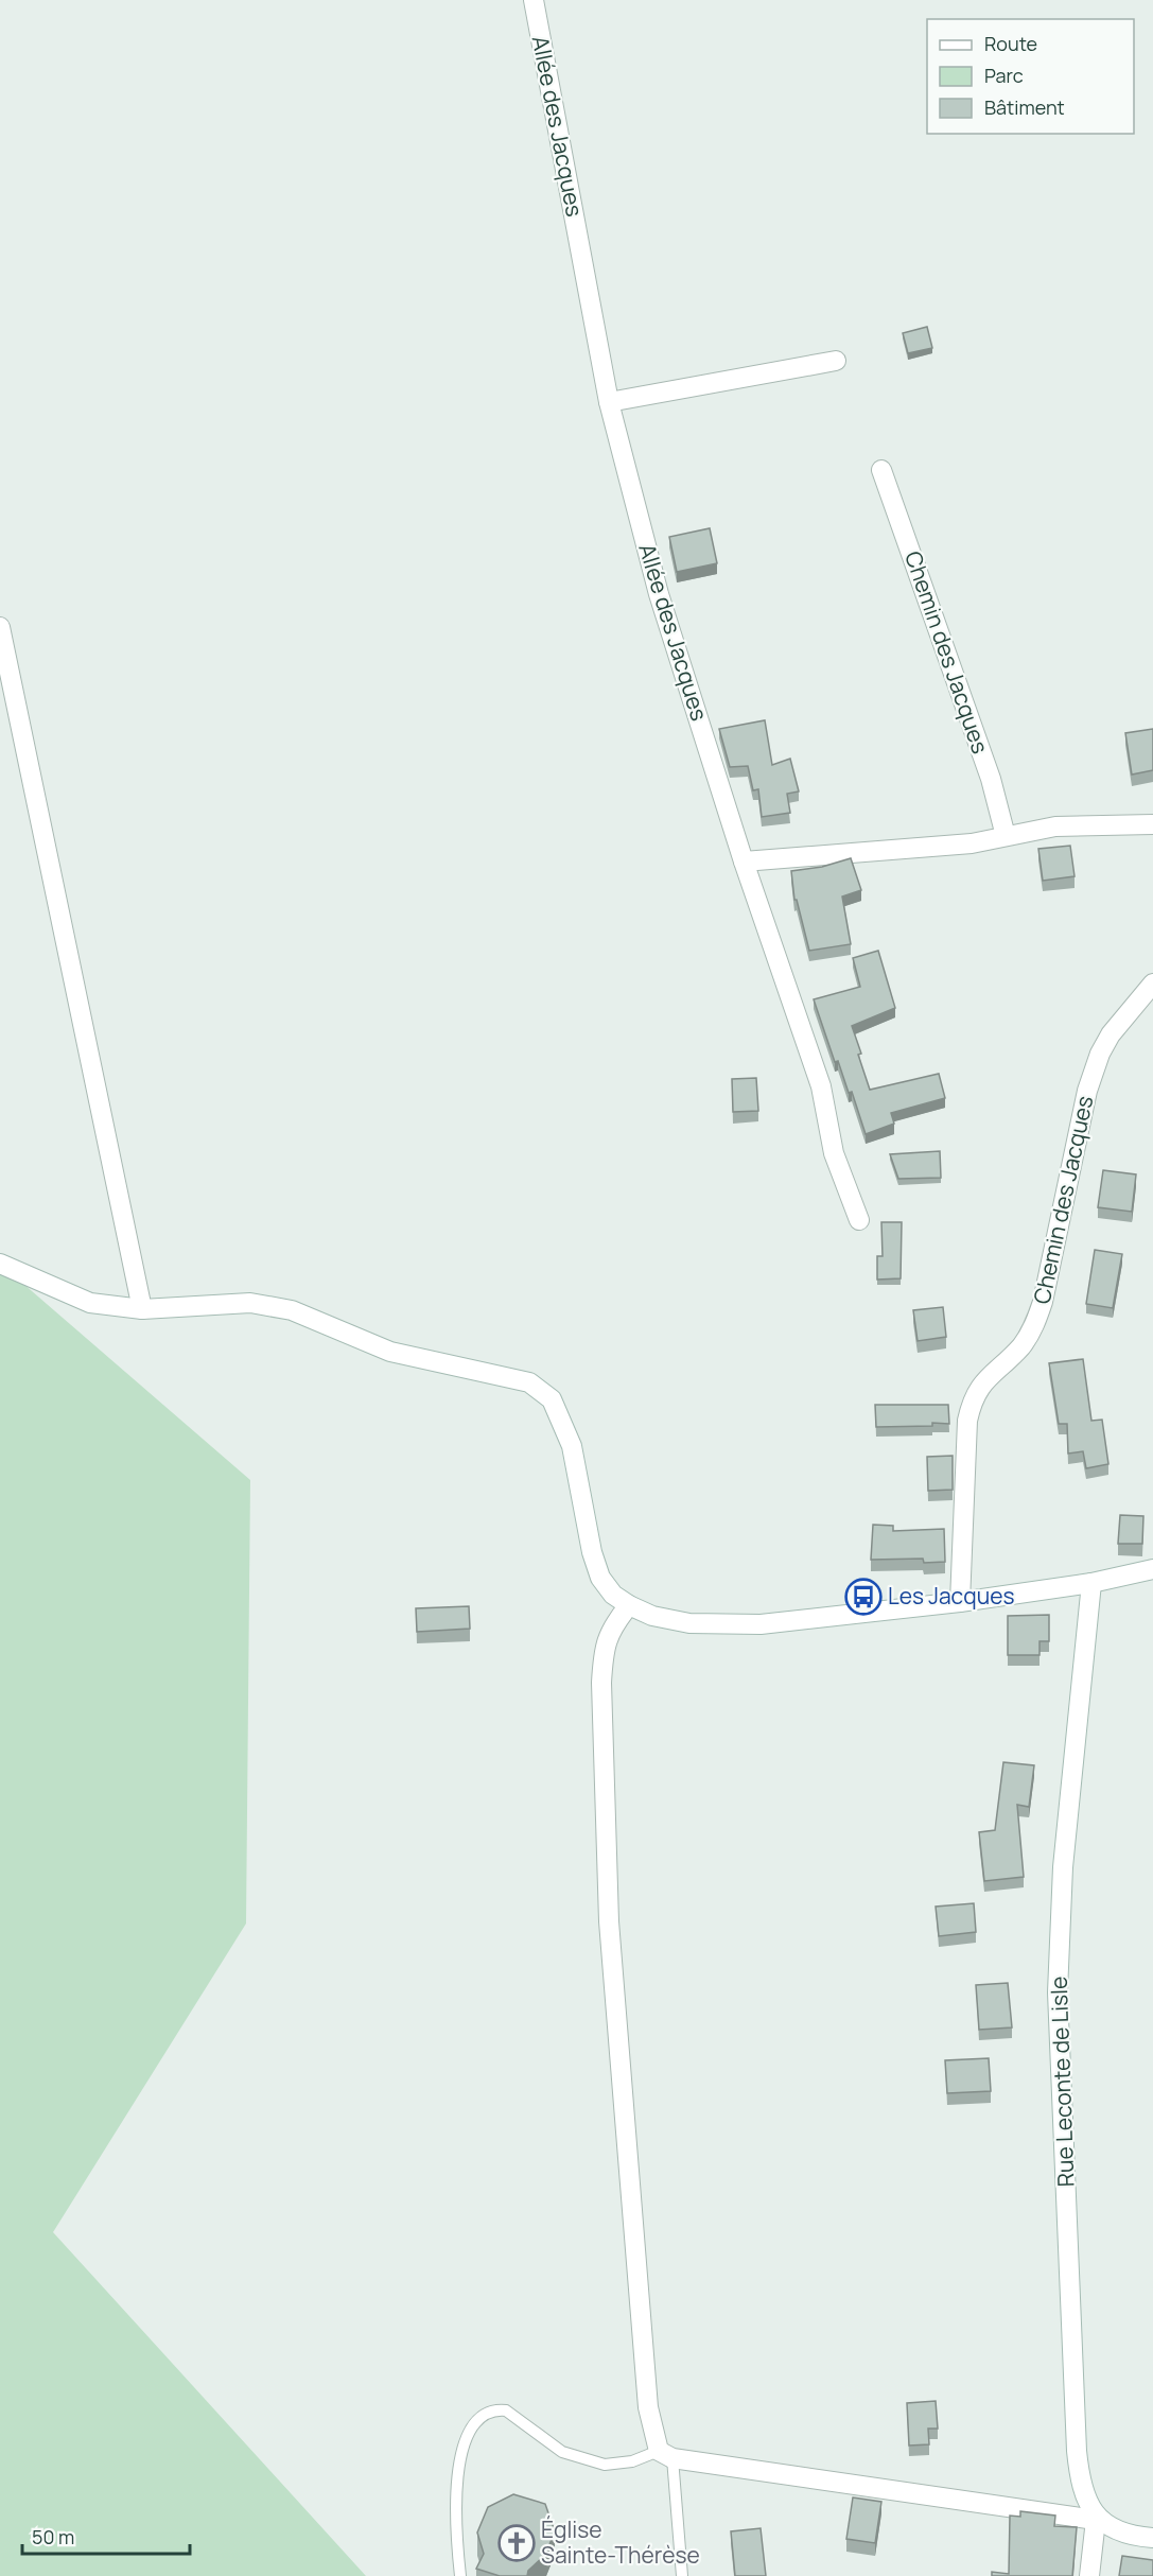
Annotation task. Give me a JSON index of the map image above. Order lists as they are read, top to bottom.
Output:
{
  "streets": {
    "street": ["Allée des Jacques", "Chemin des Jacques", "Rue Leconte de Lisle"]
  },
  "places": {
    "bus stop": ["Les Jacques"],
    "church": ["Église Sainte-Thérèse"]
  },
  "legend": ["Route", "Parc", "Bâtiment"],
  "scale_bar": "50 m"
}
